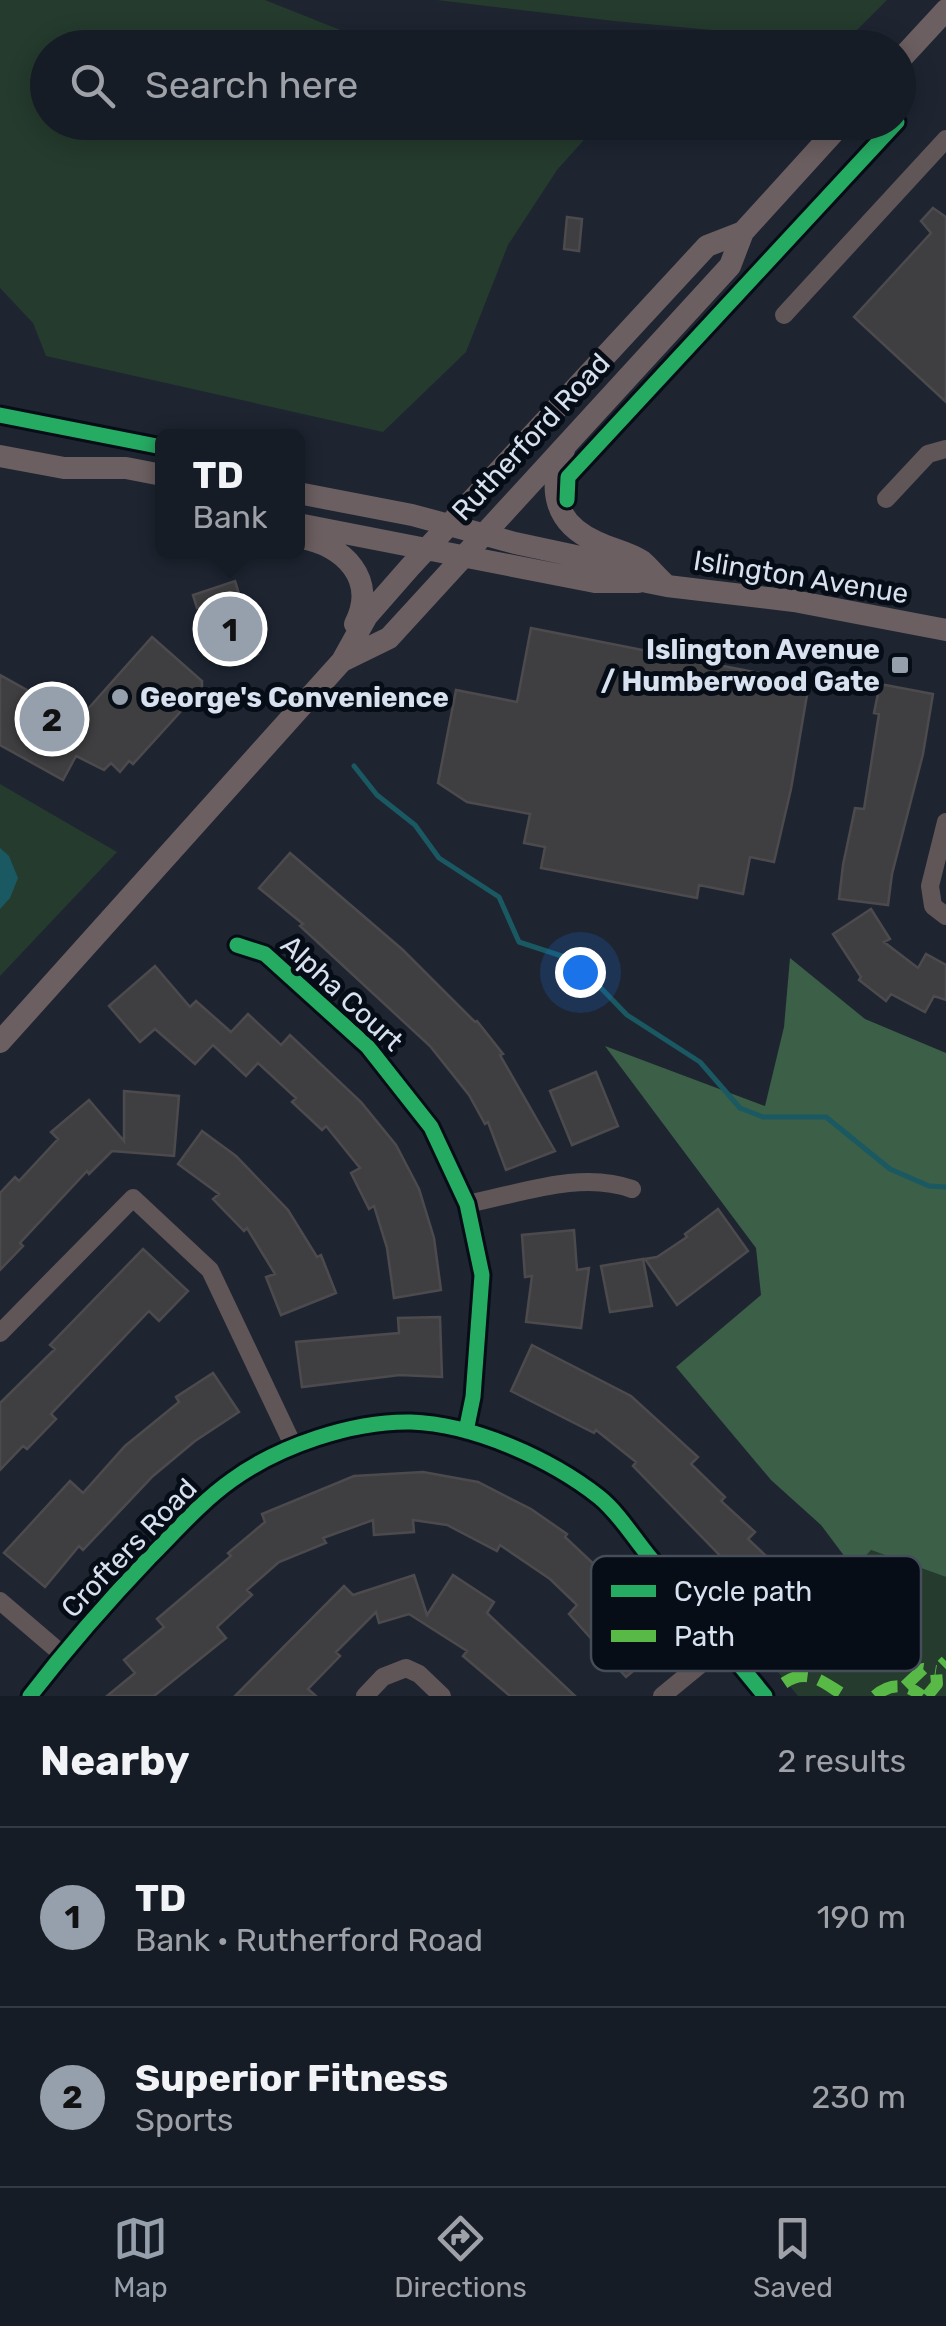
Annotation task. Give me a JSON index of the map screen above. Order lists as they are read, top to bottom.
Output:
{
  "streets": {
    "main road": ["Rutherford Road", "Islington Avenue"],
    "street": ["Alpha Court", "Crofters Road"]
  },
  "crossings": [
    ["Rutherford Road", "Islington Avenue"],
    ["Alpha Court", "Crofters Road"]
  ],
  "places": {
    "transit": ["Islington Avenue / Humberwood Gate"],
    "other": ["George's Convenience"]
  },
  "legend": ["Cycle path", "Path"],
  "page": {
    "search": "Search here",
    "popup": ["TD", "Bank"],
    "pins": ["1", "2"],
    "heading": ["Nearby", "2 results"],
    "list": [
      {
        "mark": "1",
        "name": "TD",
        "note": "Bank · Rutherford Road",
        "value": "190 m"
      },
      {
        "mark": "2",
        "name": "Superior Fitness",
        "note": "Sports",
        "value": "230 m"
      }
    ],
    "nav": ["Map", "Directions", "Saved"]
  }
}
